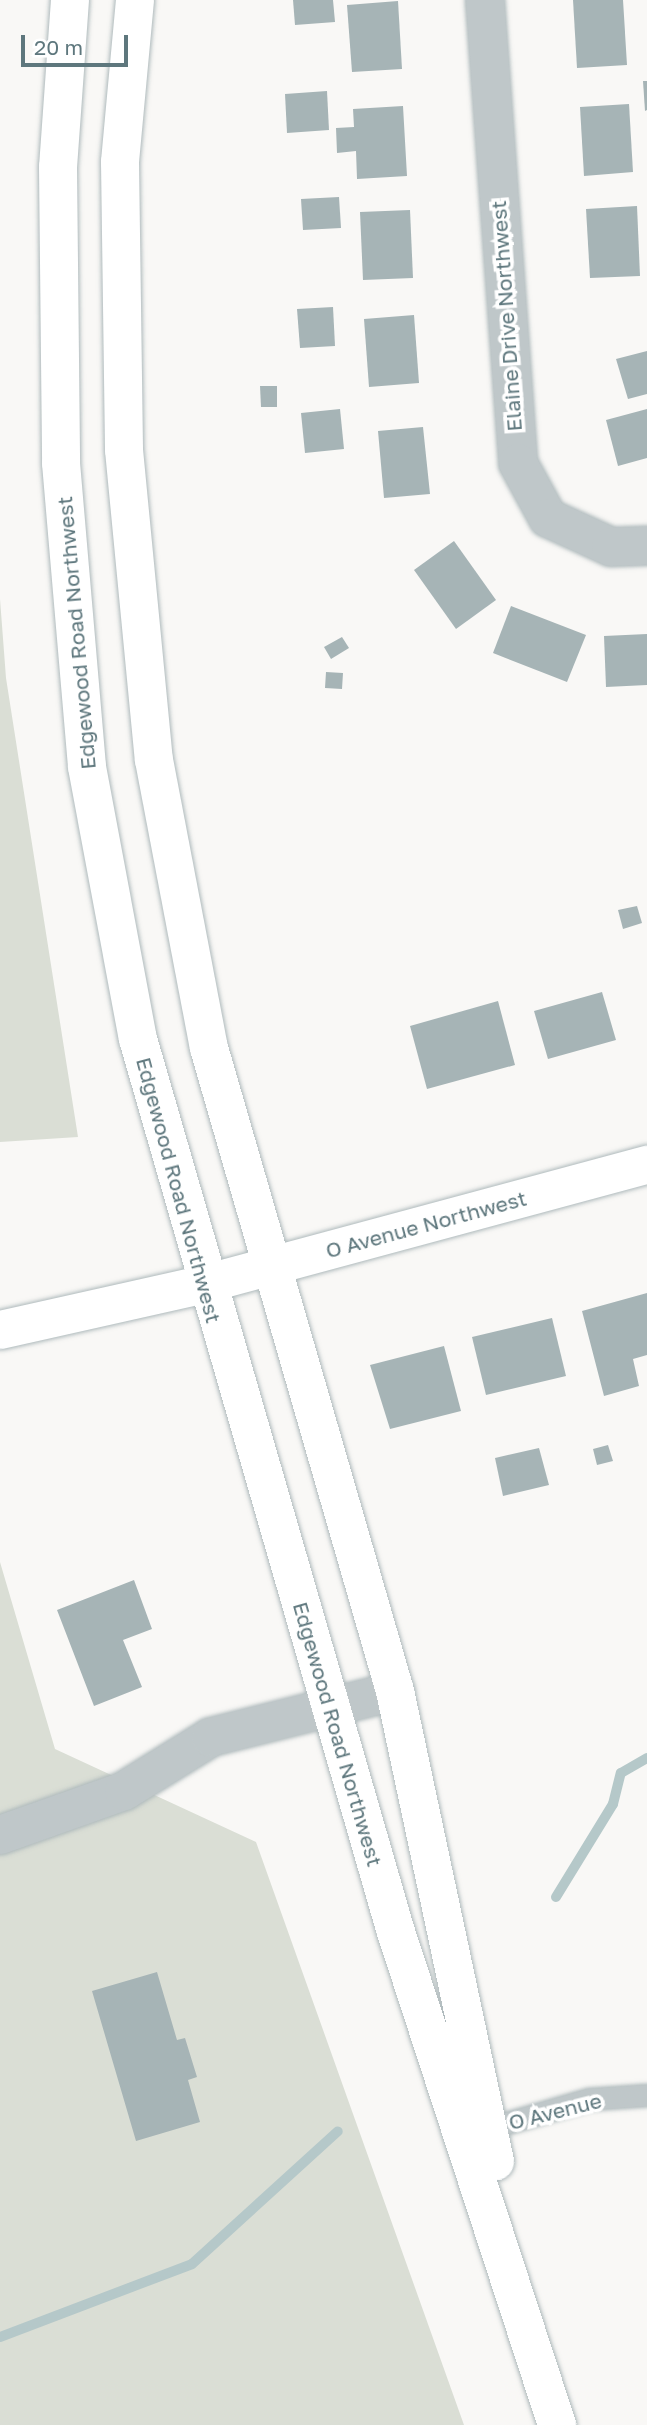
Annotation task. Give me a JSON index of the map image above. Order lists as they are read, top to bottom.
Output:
{
  "streets": {
    "main road": ["Edgewood Road Northwest", "O Avenue Northwest"],
    "street": ["Elaine Drive Northwest"],
    "lane": ["O Avenue"]
  },
  "crossings": [
    ["Edgewood Road Northwest", "O Avenue Northwest"],
    ["Edgewood Road Northwest", "O Avenue"]
  ],
  "scale_bar": "20 m"
}
